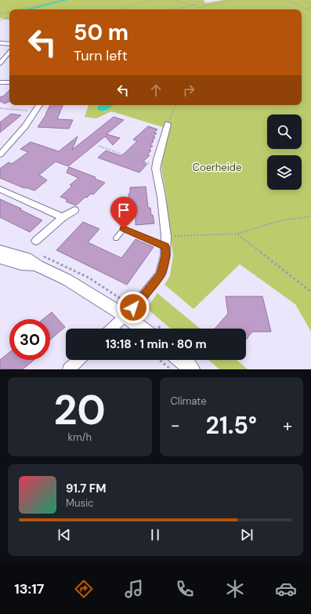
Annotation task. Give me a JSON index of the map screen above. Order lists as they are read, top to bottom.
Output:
{
  "parks": ["Coerheide"],
  "page": {
    "turn": ["50 m", "Turn left"],
    "limit": "30",
    "trip": "13:18 · 1 min · 80 m",
    "tile": [
      ["20", "km/h"],
      "Climate"
    ],
    "heat": ["−", "21.5°", "+"],
    "song": ["91.7 FM", "Music"],
    "tabs": "13:17"
  }
}
